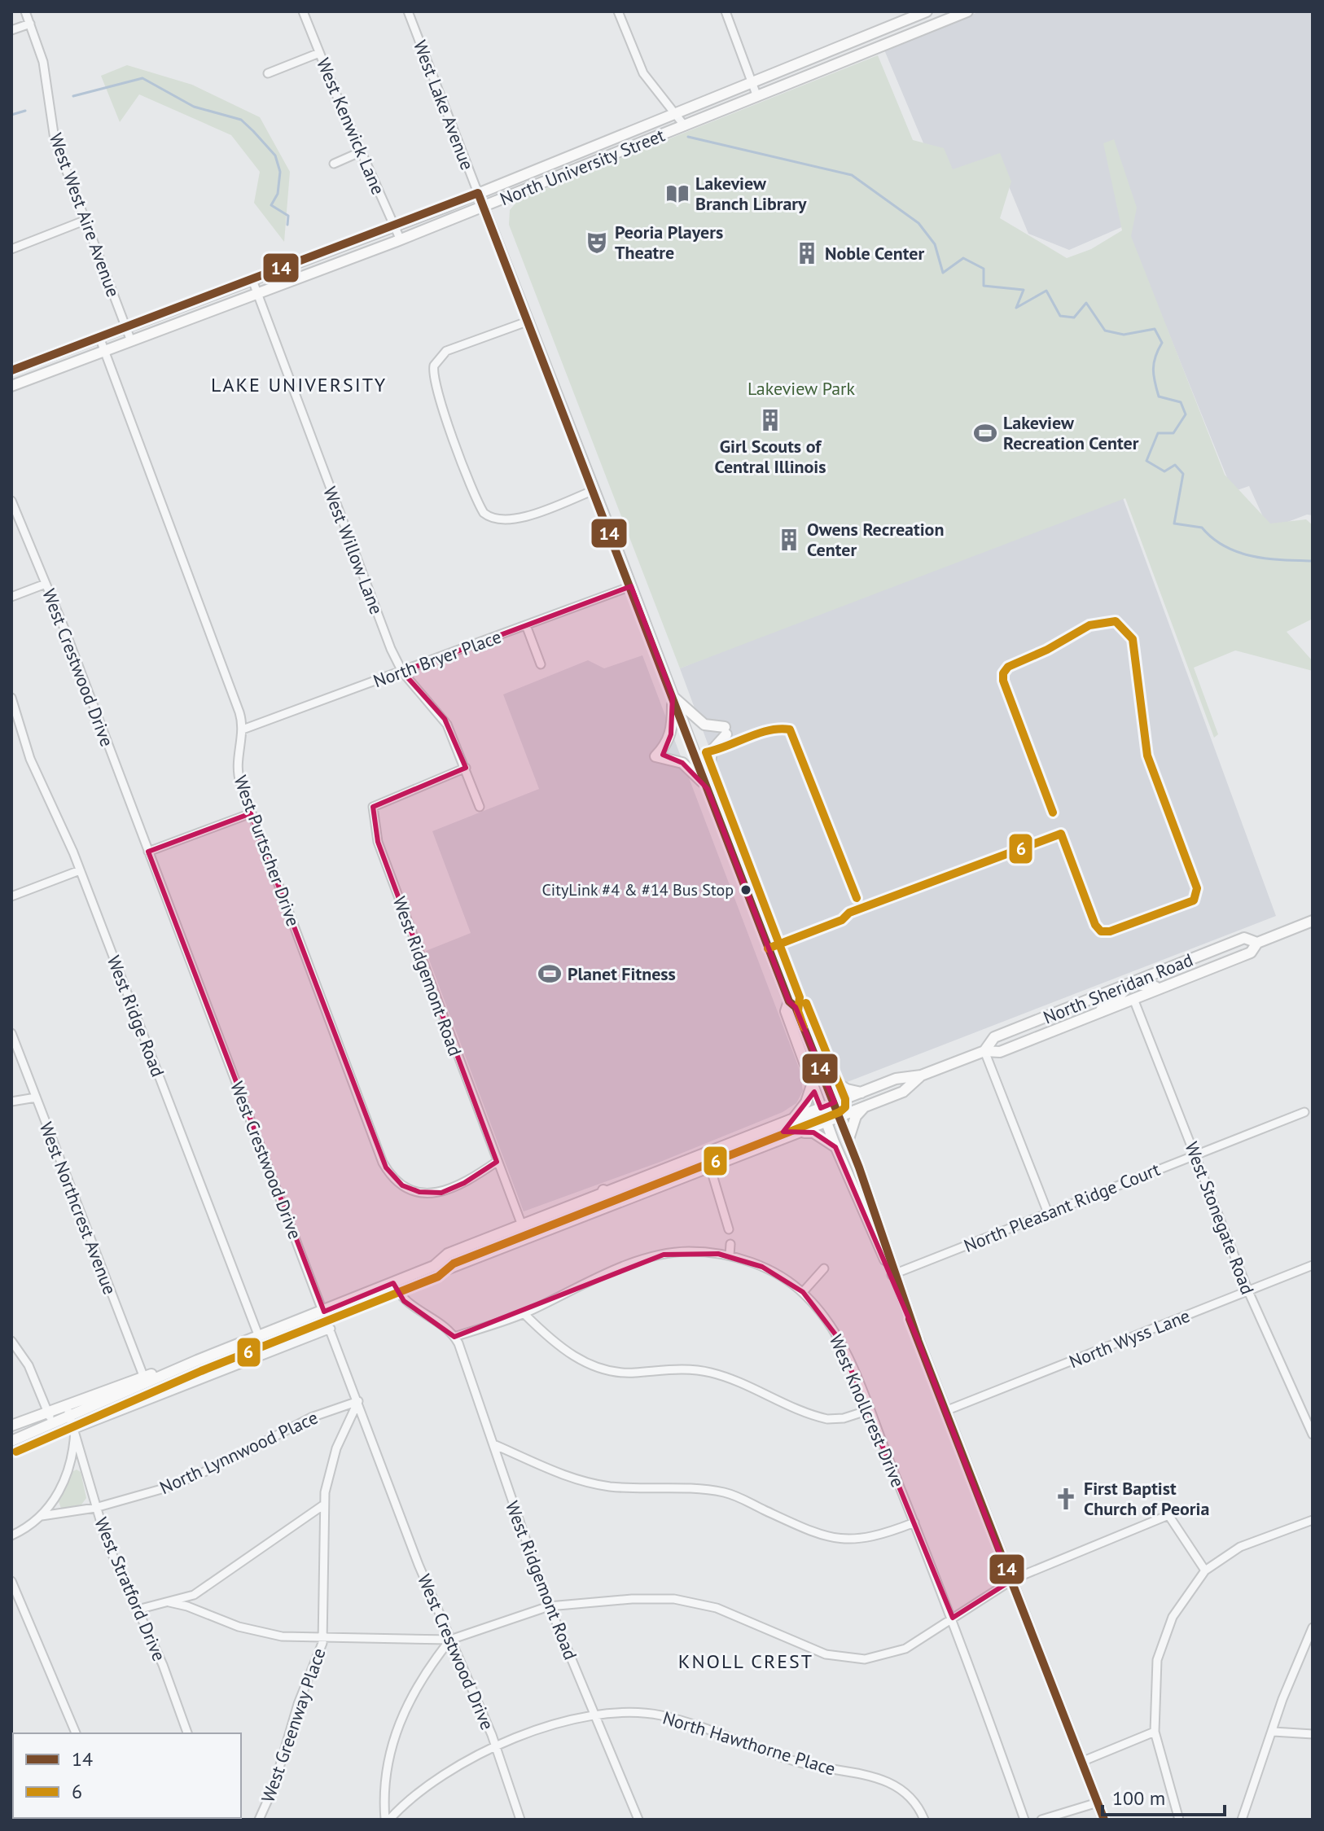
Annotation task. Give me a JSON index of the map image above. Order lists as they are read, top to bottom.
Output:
{
  "streets": {
    "main road": ["West Lake Avenue", "North University Street", "North Sheridan Road"],
    "street": [
      "West Kenwick Lane",
      "West West Aire Avenue",
      "West Willow Lane",
      "North Bryer Place",
      "West Crestwood Drive",
      "West Purtscher Drive",
      "West Ridgemont Road",
      "West Ridge Road",
      "North Pleasant Ridge Court",
      "West Northcrest Avenue",
      "West Stonegate Road",
      "North Wyss Lane",
      "West Knollcrest Drive",
      "North Lynnwood Place",
      "West Stratford Drive",
      "West Greenway Place",
      "North Hawthorne Place"
    ]
  },
  "crossings": [
    ["West Lake Avenue", "North University Street"],
    ["West Lake Avenue", "North Bryer Place"],
    ["West Lake Avenue", "North Sheridan Road"],
    ["West Lake Avenue", "North Pleasant Ridge Court"],
    ["West Lake Avenue", "North Wyss Lane"],
    ["West Kenwick Lane", "North University Street"],
    ["North University Street", "West West Aire Avenue"],
    ["North University Street", "West Willow Lane"],
    ["North University Street", "West Purtscher Drive"],
    ["West Willow Lane", "North Bryer Place"],
    ["West Willow Lane", "West Ridgemont Road"],
    ["North Bryer Place", "West Purtscher Drive"],
    ["West Crestwood Drive", "North Sheridan Road"],
    ["West Crestwood Drive", "North Lynnwood Place"],
    ["West Crestwood Drive", "West Greenway Place"],
    ["West Crestwood Drive", "North Hawthorne Place"],
    ["West Purtscher Drive", "West Ridgemont Road"],
    ["West Ridgemont Road", "North Sheridan Road"],
    ["West Ridgemont Road", "West Knollcrest Drive"],
    ["West Ridgemont Road", "North Hawthorne Place"],
    ["North Sheridan Road", "West Ridge Road"],
    ["North Sheridan Road", "West Northcrest Avenue"],
    ["North Sheridan Road", "West Stonegate Road"],
    ["North Sheridan Road", "West Stratford Drive"],
    ["North Pleasant Ridge Court", "West Stonegate Road"],
    ["West Stonegate Road", "North Wyss Lane"],
    ["North Lynnwood Place", "West Stratford Drive"],
    ["North Lynnwood Place", "West Greenway Place"]
  ],
  "districts": ["LAKE UNIVERSITY", "KNOLL CREST"],
  "parks": ["Lakeview Park"],
  "places": {
    "library": ["Lakeview Branch Library"],
    "theatre": ["Peoria Players Theatre"],
    "building": ["Noble Center", "Girl Scouts of Central Illinois", "Owens Recreation Center"],
    "sports": ["Lakeview Recreation Center", "Planet Fitness"],
    "other": ["CityLink #4 & #14 Bus Stop"],
    "church": ["First Baptist Church of Peoria"]
  },
  "lines": ["transit line 14", "transit line 6"],
  "legend": ["14", "6"],
  "scale_bar": "100 m"
}
